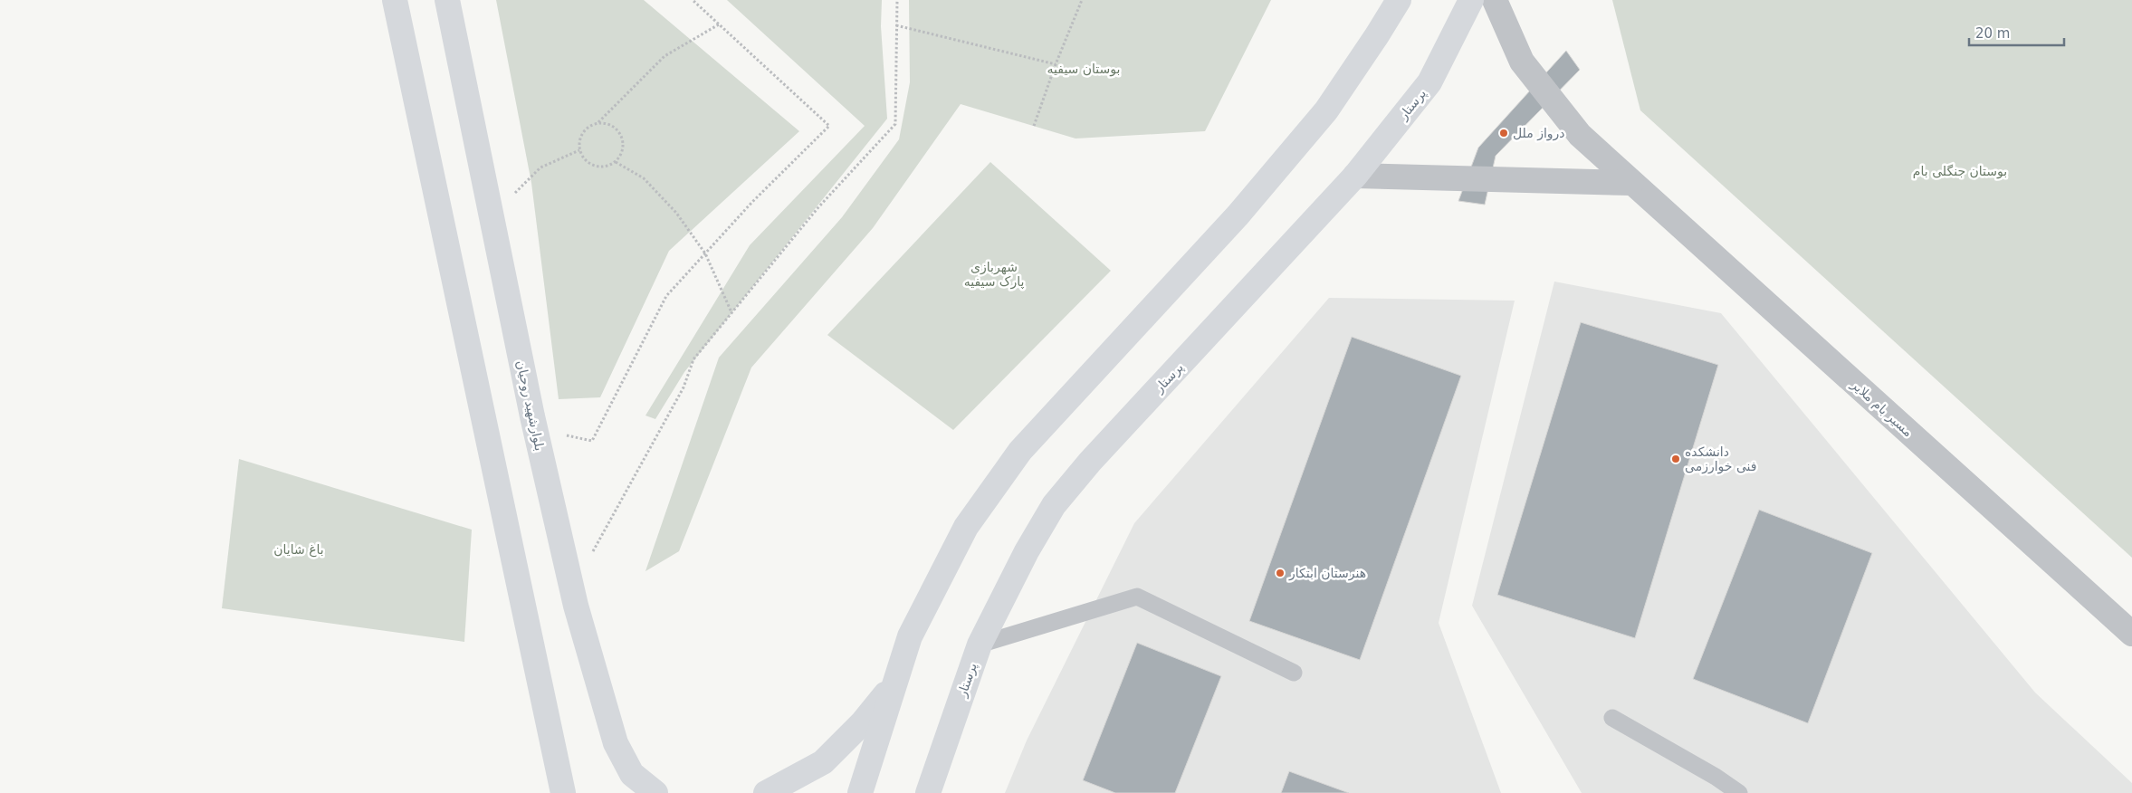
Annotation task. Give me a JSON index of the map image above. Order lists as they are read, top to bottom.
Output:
{
  "streets": {
    "main road": ["پرستار", "بلوارشهید روحیان"],
    "street": ["مسیر بام ملایر"]
  },
  "parks": [
    "بوستان سیفیه",
    "بوستان جنگلی بام",
    "شهربازی پارک سیفیه",
    "باغ شایان"
  ],
  "places": ["درواز ملل", "دانشکده فنی خوارزمی", "هنرستان ابتکار"],
  "scale_bar": "20 m"
}
